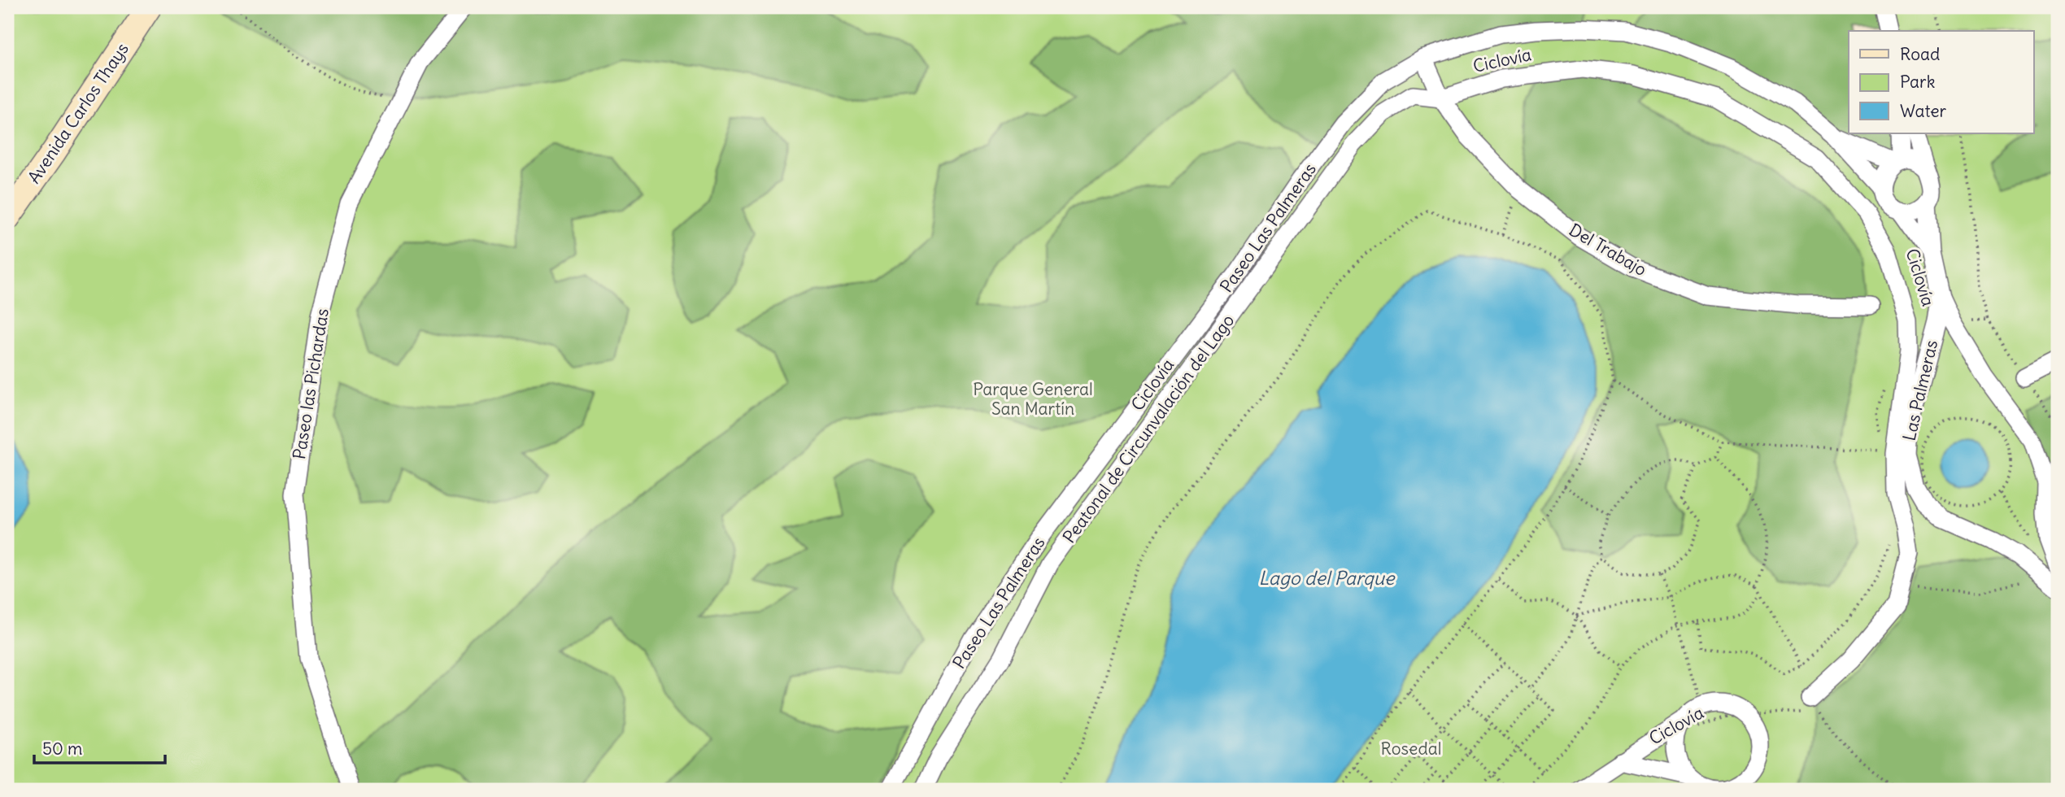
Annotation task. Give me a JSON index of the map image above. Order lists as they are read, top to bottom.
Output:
{
  "streets": {
    "street": [
      "Avenida Carlos Thays",
      "Paseo Las Palmeras",
      "Del Trabajo",
      "Paseo las Pichardas",
      "Las Palmeras",
      "Peatonal de Circunvalación del Lago"
    ],
    "path": ["Ciclovía"]
  },
  "crossings": [
    ["Ciclovía", "Peatonal de Circunvalación del Lago"],
    ["Paseo Las Palmeras", "Del Trabajo"],
    ["Del Trabajo", "Peatonal de Circunvalación del Lago"]
  ],
  "water": ["Lago del Parque"],
  "parks": ["Parque General San Martín", "Rosedal"],
  "legend": ["Road", "Park", "Water"],
  "scale_bar": "50 m"
}
